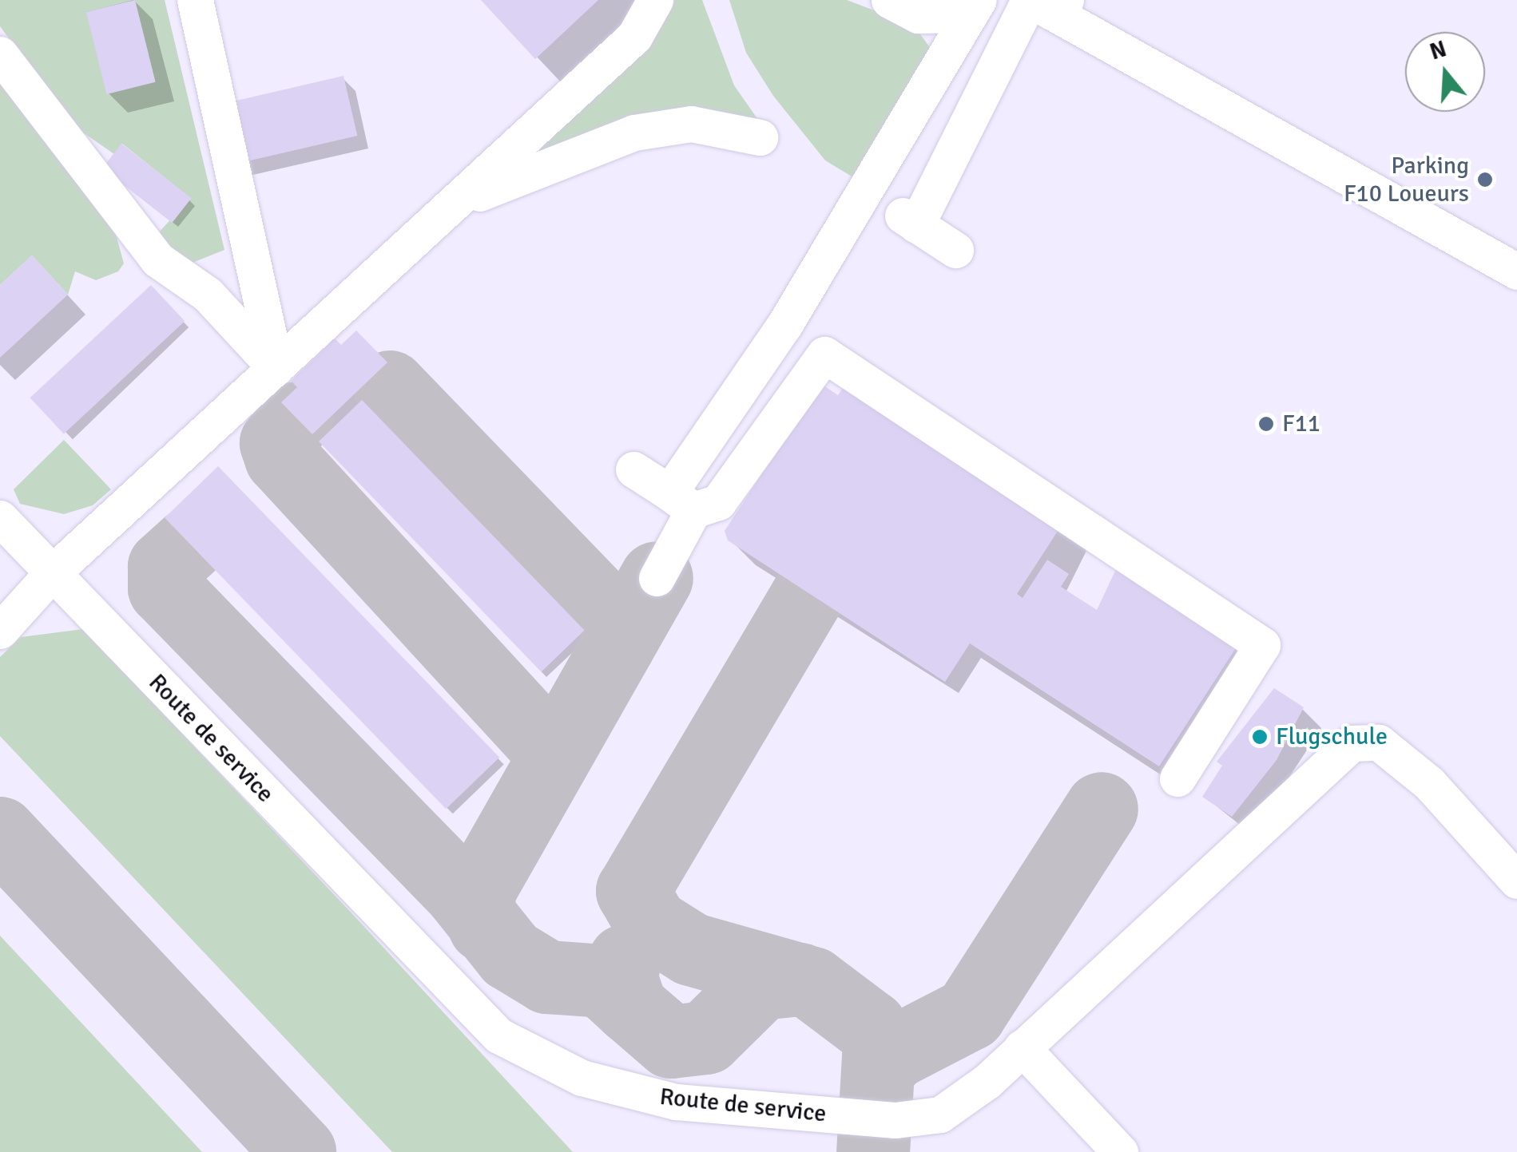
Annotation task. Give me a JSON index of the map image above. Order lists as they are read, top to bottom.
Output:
{
  "streets": {
    "street": ["Route de service"]
  },
  "places": ["Parking F10 Loueurs", "F11", "Flugschule"],
  "north": "top"
}
